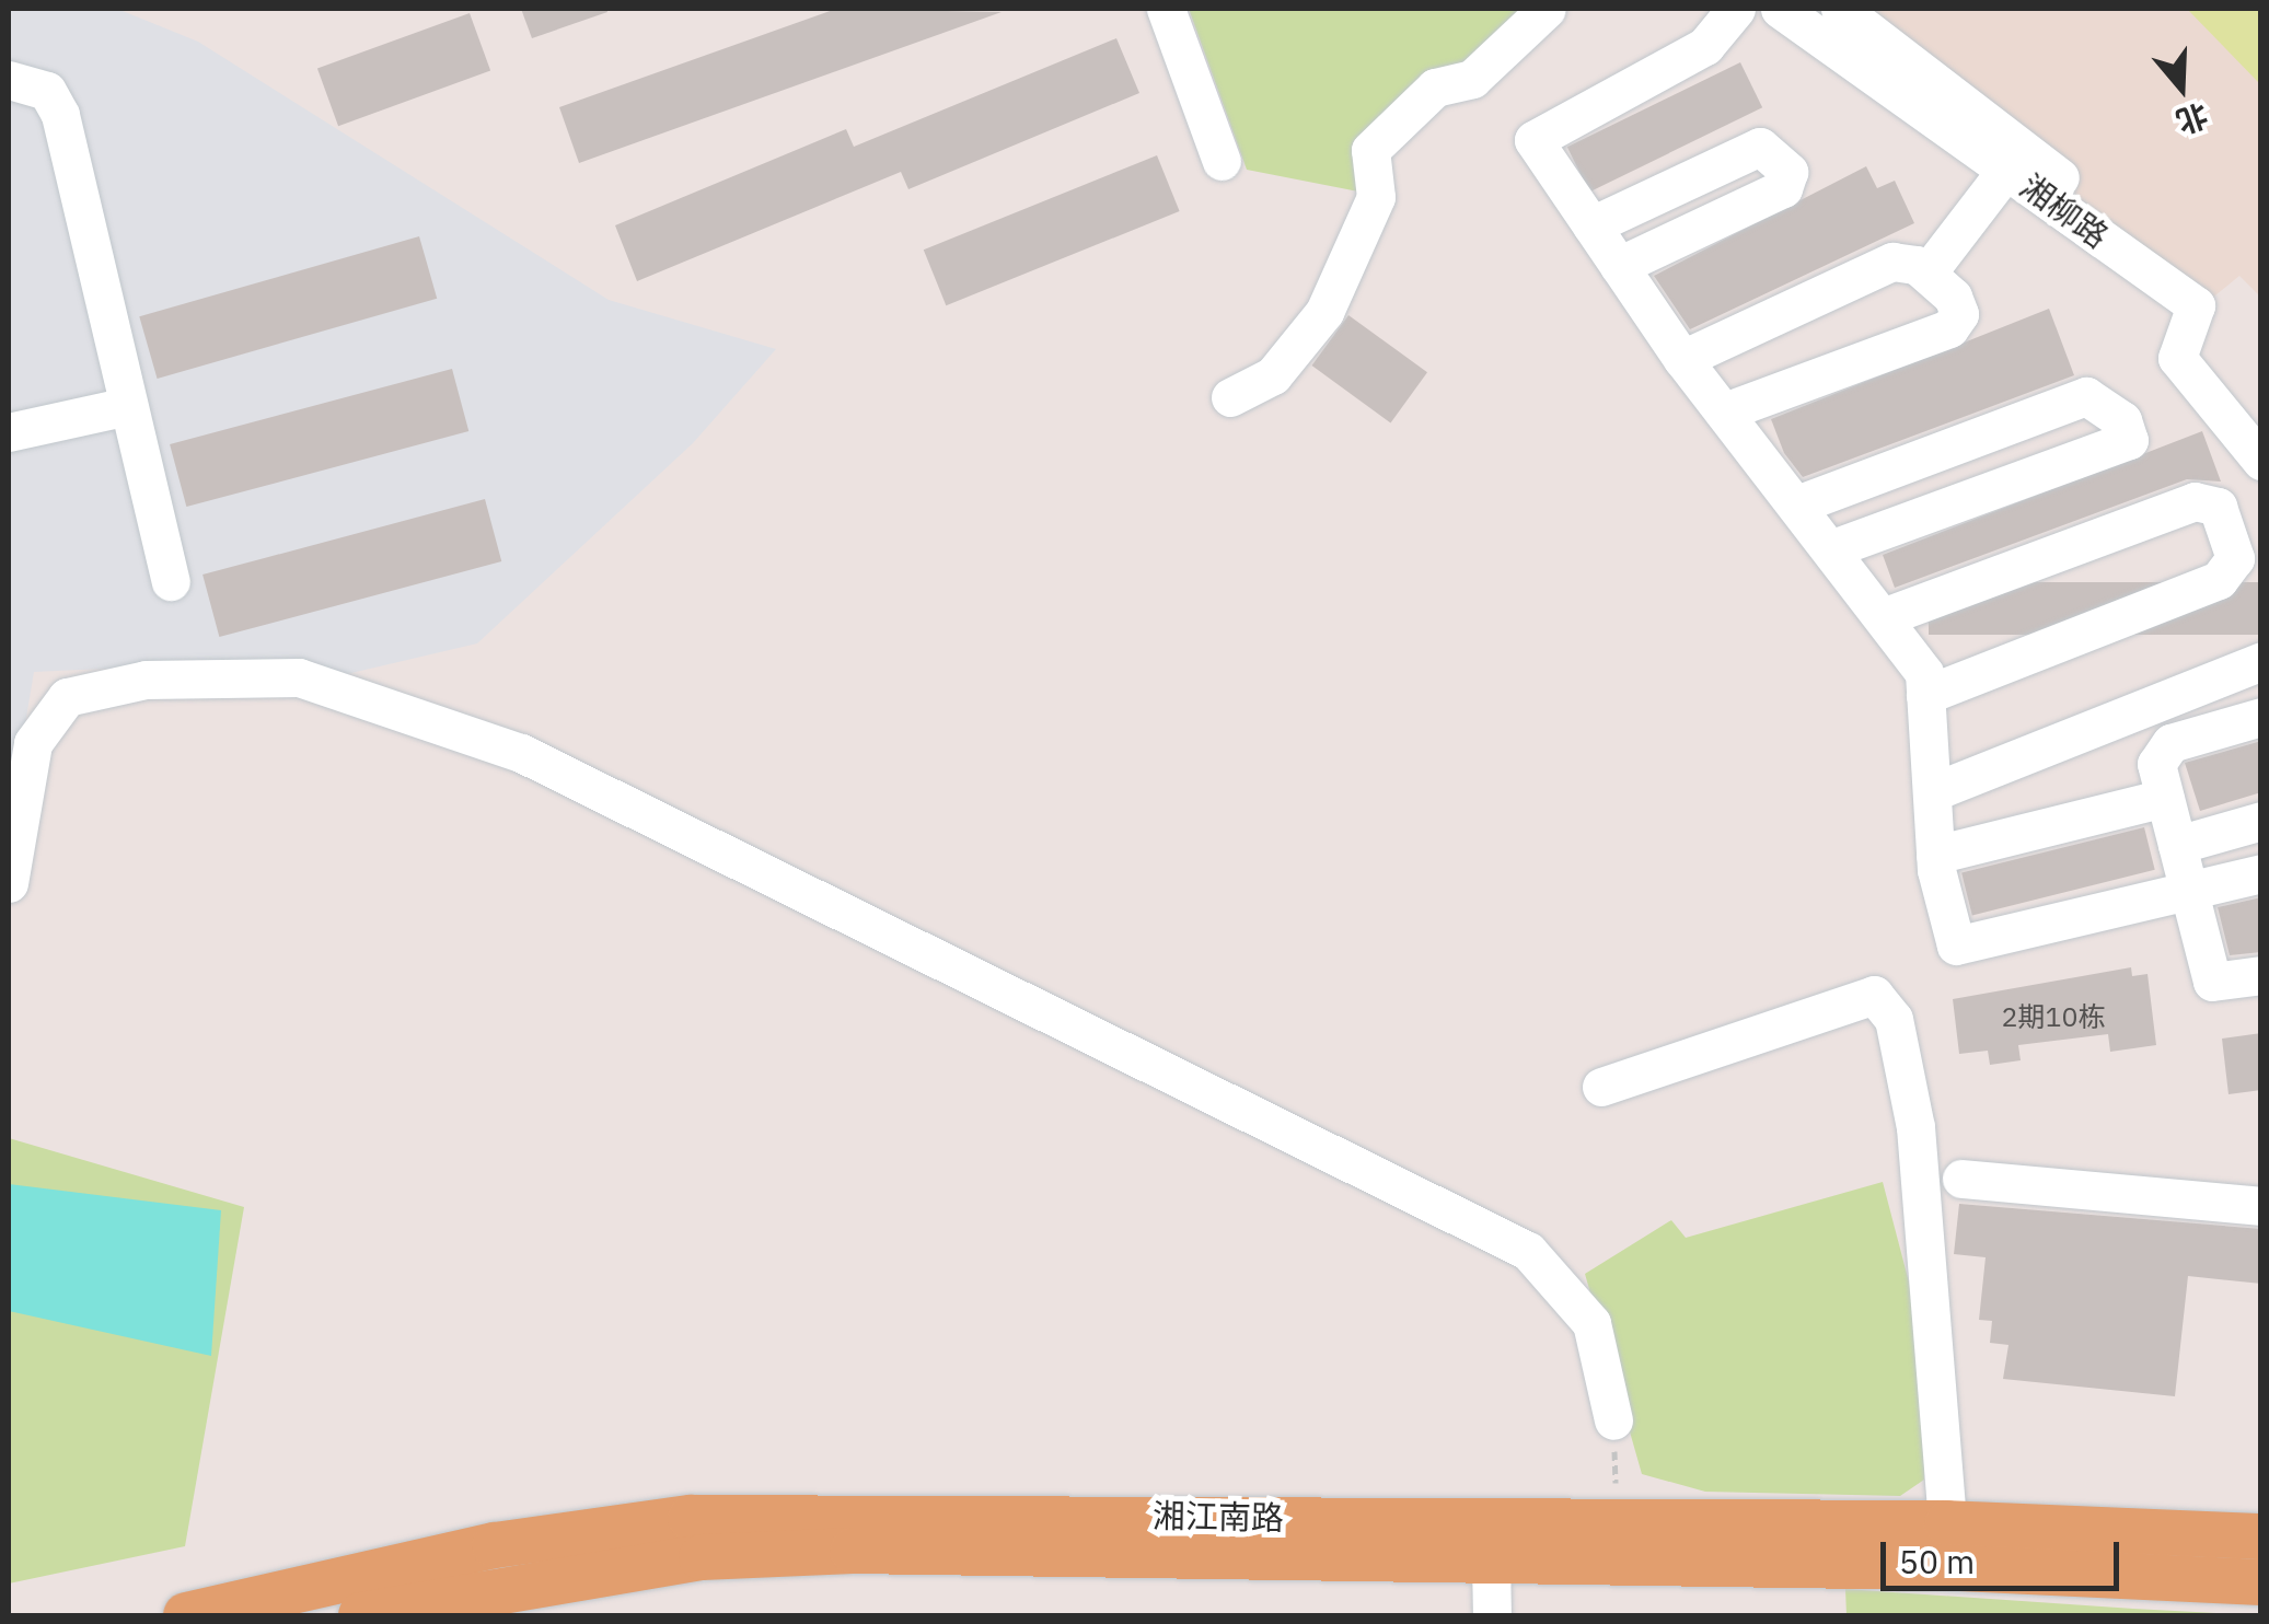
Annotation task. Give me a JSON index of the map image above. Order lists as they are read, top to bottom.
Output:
{
  "streets": {
    "main road": ["湘江南路"],
    "street": ["湘柳路"]
  },
  "house_numbers": ["2期10栋"],
  "scale_bar": "50 m",
  "north": "bottom"
}
